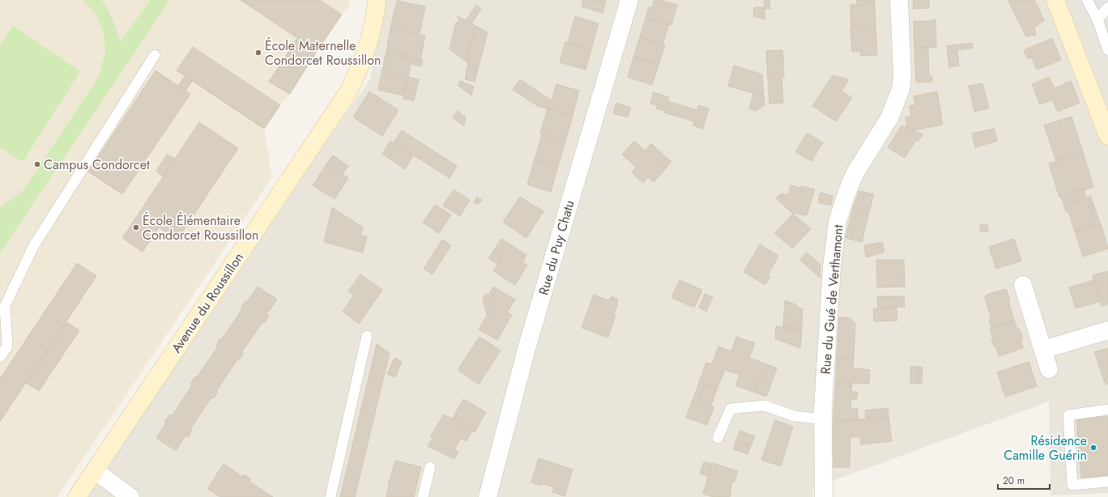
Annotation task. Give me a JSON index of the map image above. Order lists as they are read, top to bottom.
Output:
{
  "streets": {
    "street": ["Rue du Puy Chatu", "Rue du Gué de Verthamont", "Avenue du Roussillon"]
  },
  "places": [
    "École Maternelle Condorcet Roussillon",
    "Campus Condorcet",
    "École Élémentaire Condorcet Roussillon",
    "Résidence Camille Guérin"
  ],
  "scale_bar": "20 m"
}
